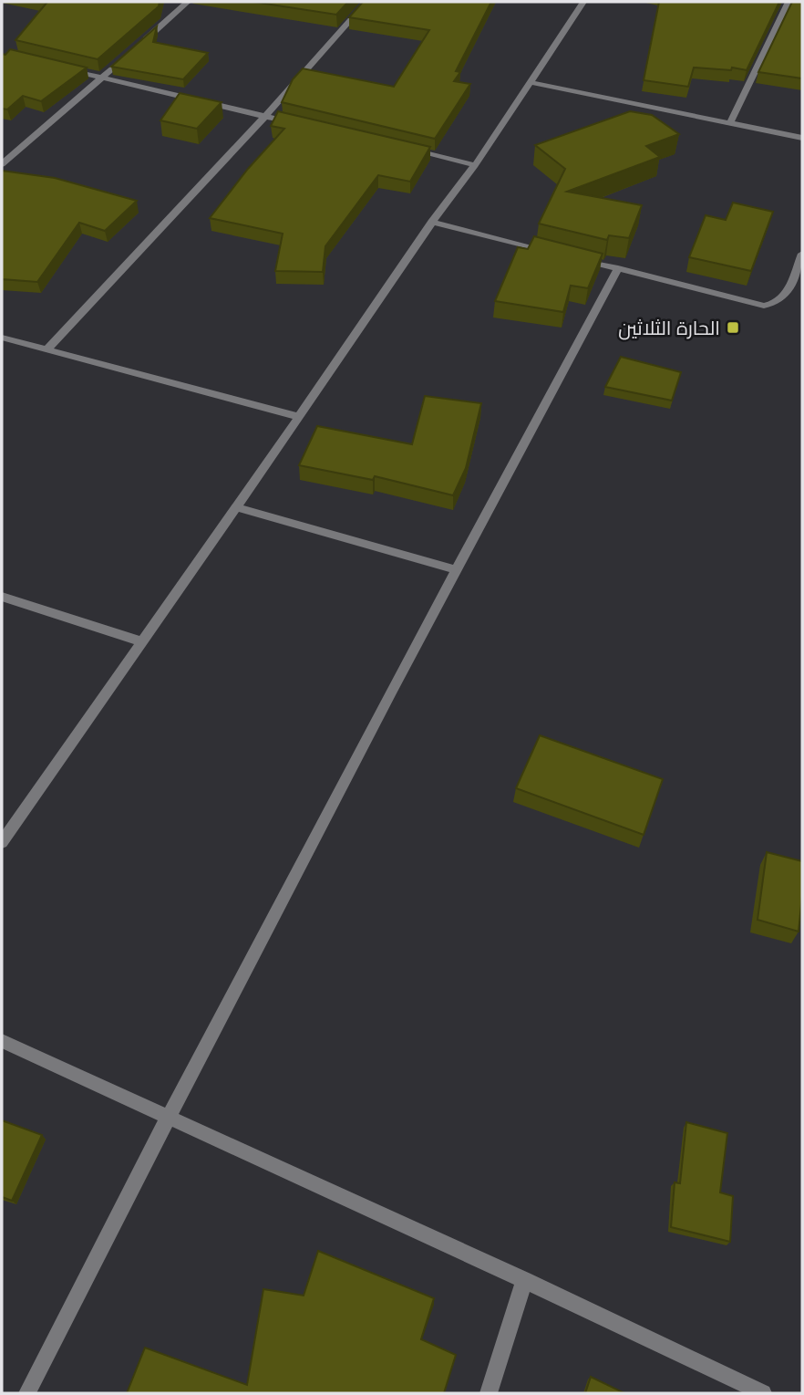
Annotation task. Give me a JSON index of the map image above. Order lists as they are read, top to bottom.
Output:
{
  "places": {
    "transit": ["الحارة الثلاثين"]
  }
}
